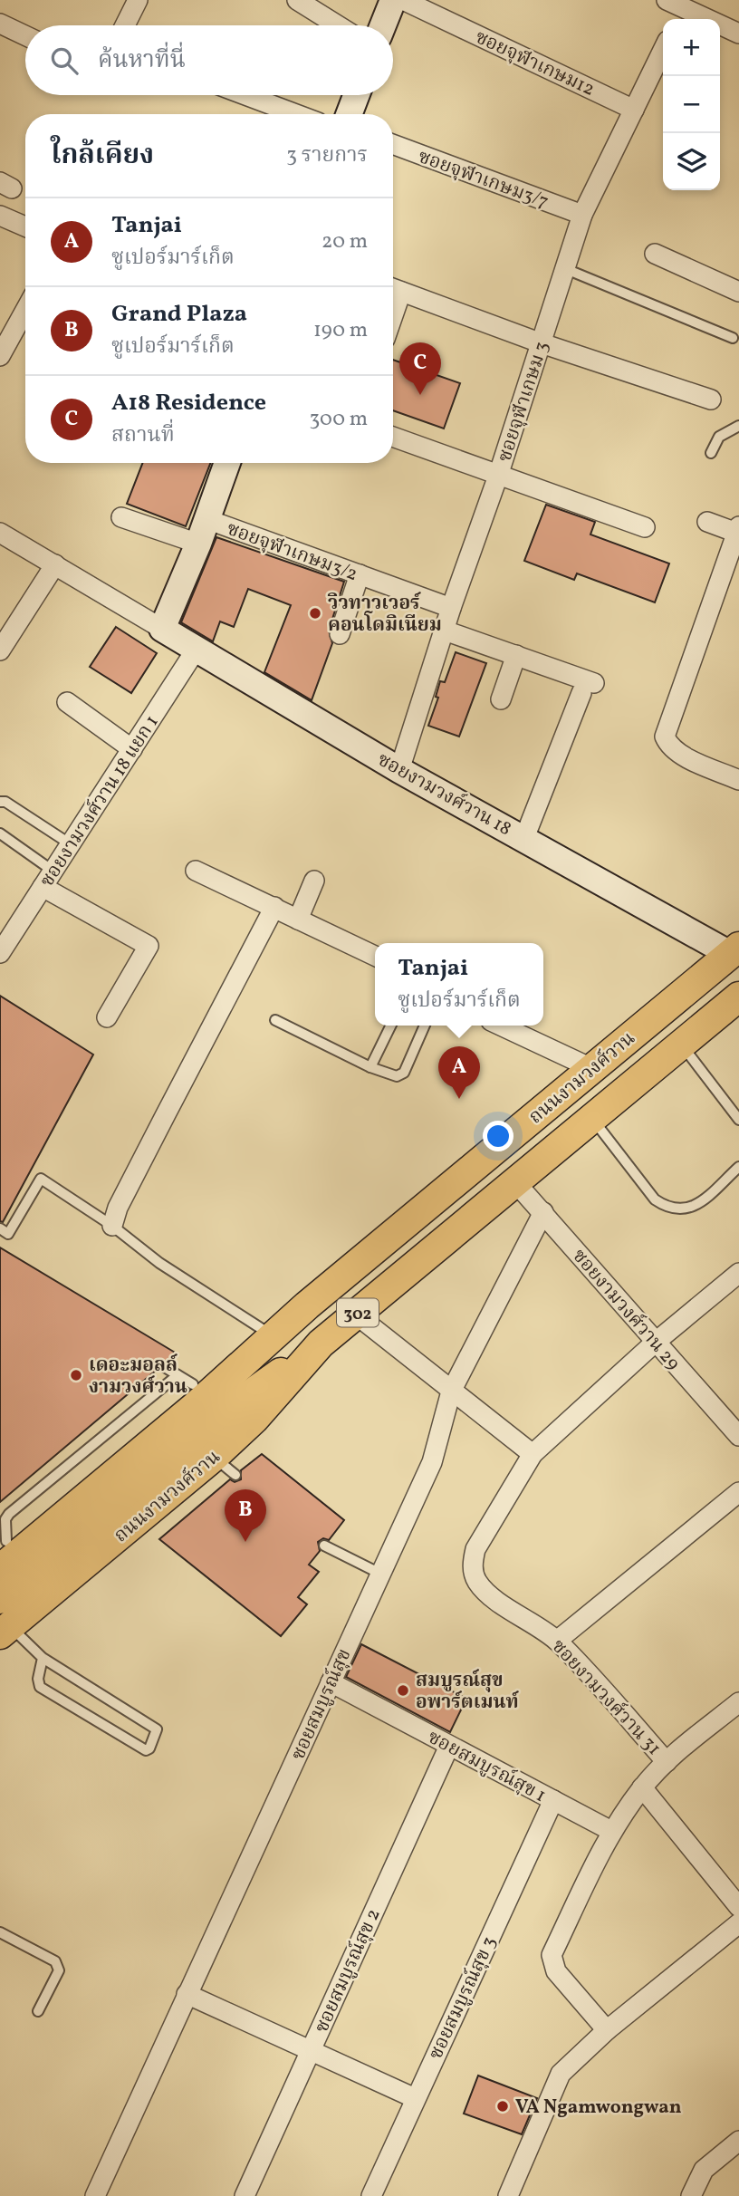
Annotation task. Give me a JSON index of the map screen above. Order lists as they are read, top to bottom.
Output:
{
  "streets": {
    "main road": ["ถนนงามวงศ์วาน", "302"],
    "street": [
      "ซอยจุฬาเกษม12",
      "ซอยจุฬาเกษม3/7",
      "ซอยจุฬาเกษม 3",
      "ซอยจุฬาเกษม3/2",
      "ซอยงามวงศ์วาน 18",
      "ซอยงามวงศ์วาน 18 แยก 1",
      "ซอยงามวงศ์วาน 29",
      "ซอยงามวงศ์วาน 31",
      "ซอยสมบูรณ์สุข",
      "ซอยสมบูรณ์สุข 1",
      "ซอยสมบูรณ์สุข 2",
      "ซอยสมบูรณ์สุข 3"
    ]
  },
  "crossings": [
    ["ซอยจุฬาเกษม12", "ซอยจุฬาเกษม 3"],
    ["ซอยจุฬาเกษม3/7", "ซอยจุฬาเกษม 3"],
    ["ซอยจุฬาเกษม 3", "ซอยจุฬาเกษม3/2"],
    ["ซอยจุฬาเกษม 3", "ซอยงามวงศ์วาน 18"],
    ["ซอยงามวงศ์วาน 18", "ซอยงามวงศ์วาน 18 แยก 1"],
    ["ซอยงามวงศ์วาน 18", "ถนนงามวงศ์วาน"],
    ["ถนนงามวงศ์วาน", "ซอยงามวงศ์วาน 29"],
    ["ซอยงามวงศ์วาน 29", "ซอยงามวงศ์วาน 31"],
    ["ซอยงามวงศ์วาน 29", "ซอยสมบูรณ์สุข"],
    ["ซอยงามวงศ์วาน 31", "ซอยสมบูรณ์สุข 1"],
    ["ซอยสมบูรณ์สุข", "ซอยสมบูรณ์สุข 1"],
    ["ซอยสมบูรณ์สุข 1", "ซอยสมบูรณ์สุข 2"],
    ["ซอยสมบูรณ์สุข 1", "ซอยสมบูรณ์สุข 3"]
  ],
  "places": [
    "วิวทาวเวอร์ คอนโดมิเนียม",
    "เดอะมอลล์ งามวงศ์วาน",
    "สมบูรณ์สุข อพาร์ตเมนท์",
    "VA Ngamwongwan"
  ],
  "page": {
    "map_buttons": ["+", "−"],
    "search": "ค้นหาที่นี่",
    "heading": ["ใกล้เคียง", "3 รายการ"],
    "list": [
      {
        "mark": "A",
        "name": "Tanjai",
        "note": "ซูเปอร์มาร์เก็ต",
        "value": "20 m"
      },
      {
        "mark": "B",
        "name": "Grand Plaza",
        "note": "ซูเปอร์มาร์เก็ต",
        "value": "190 m"
      },
      {
        "mark": "C",
        "name": "A18 Residence",
        "note": "สถานที่",
        "value": "300 m"
      }
    ],
    "pins": ["C", "A", "B"],
    "popup": ["Tanjai", "ซูเปอร์มาร์เก็ต"]
  }
}
